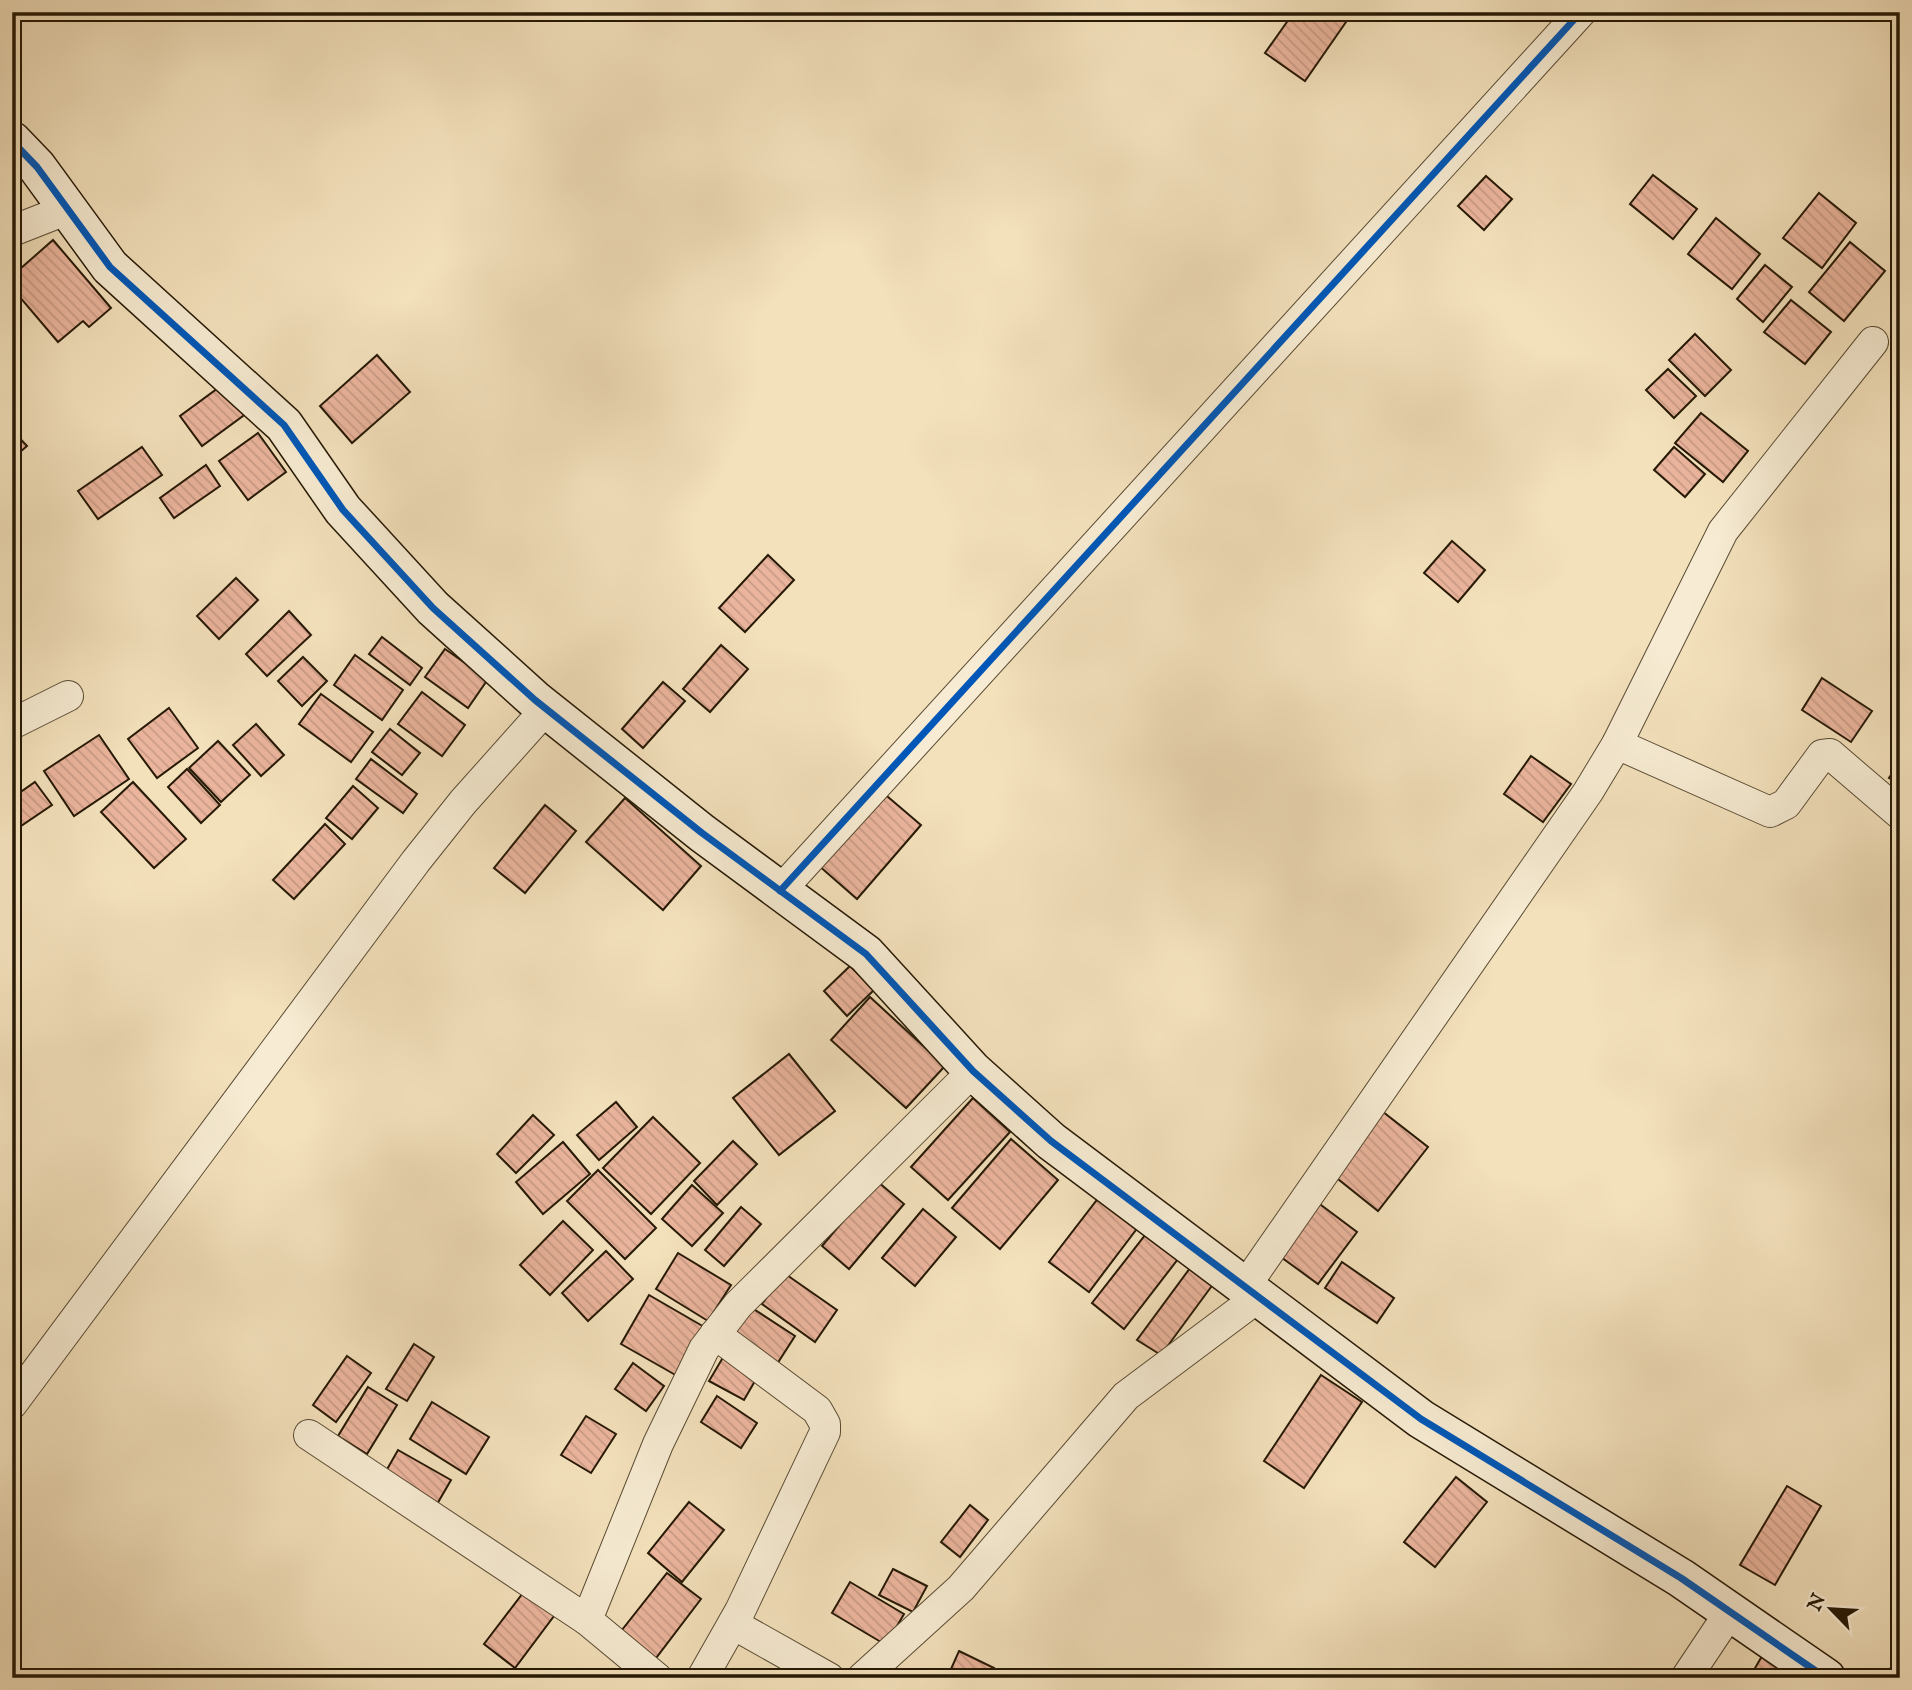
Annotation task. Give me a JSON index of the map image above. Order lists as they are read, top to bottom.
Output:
{
  "north": "top left"
}
